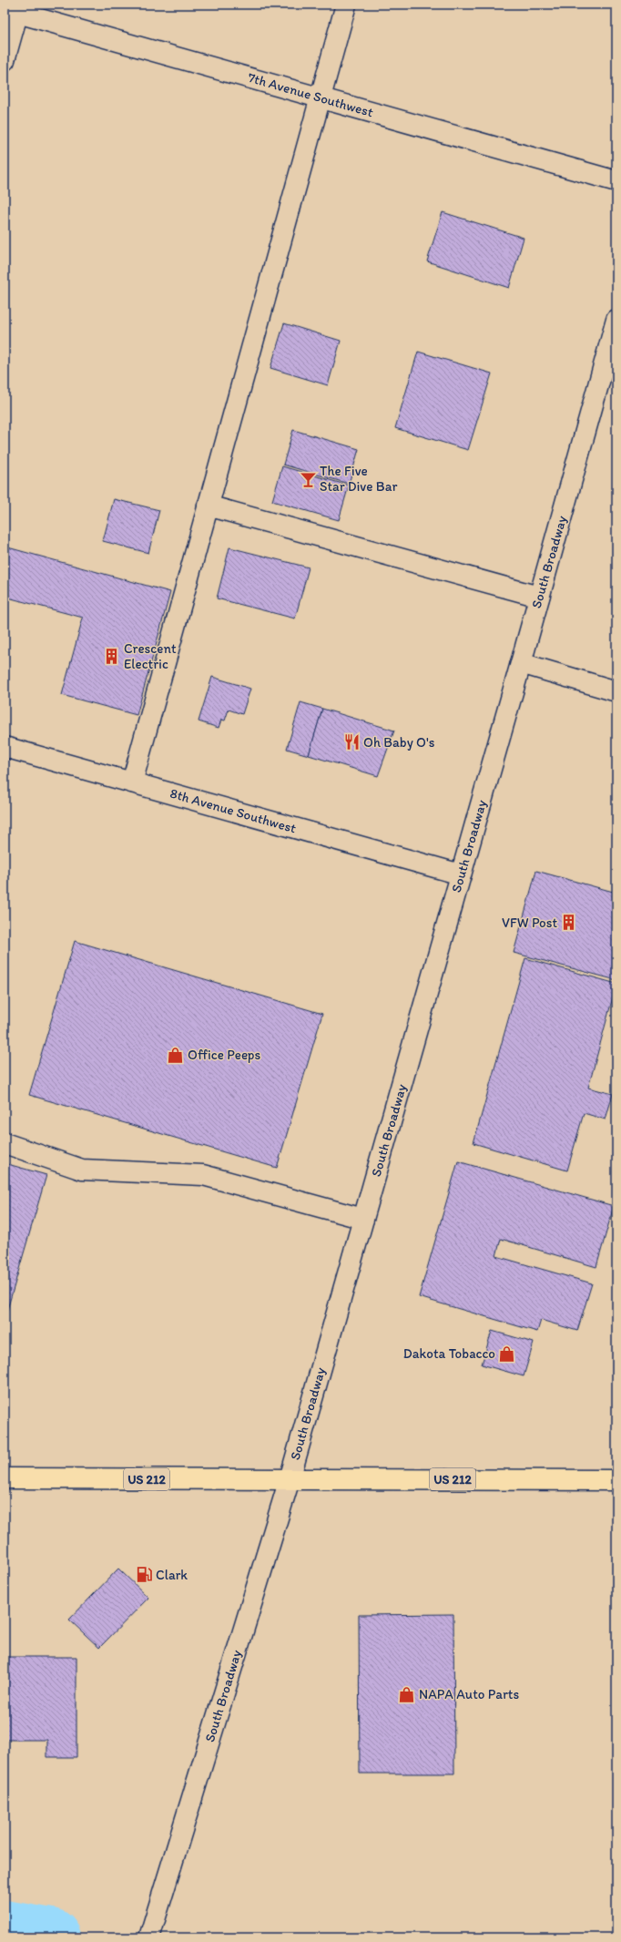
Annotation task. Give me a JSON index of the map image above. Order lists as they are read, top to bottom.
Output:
{
  "streets": {
    "main road": ["US 212"],
    "street": ["7th Avenue Southwest", "South Broadway", "8th Avenue Southwest"]
  },
  "crossings": [
    ["South Broadway", "8th Avenue Southwest"],
    ["South Broadway", "US 212"]
  ],
  "places": {
    "bar": ["The Five Star Dive Bar"],
    "building": ["Crescent Electric", "VFW Post"],
    "restaurant": ["Oh Baby O's"],
    "shop": ["Office Peeps", "Dakota Tobacco", "NAPA Auto Parts"],
    "fuel station": ["Clark"]
  }
}
